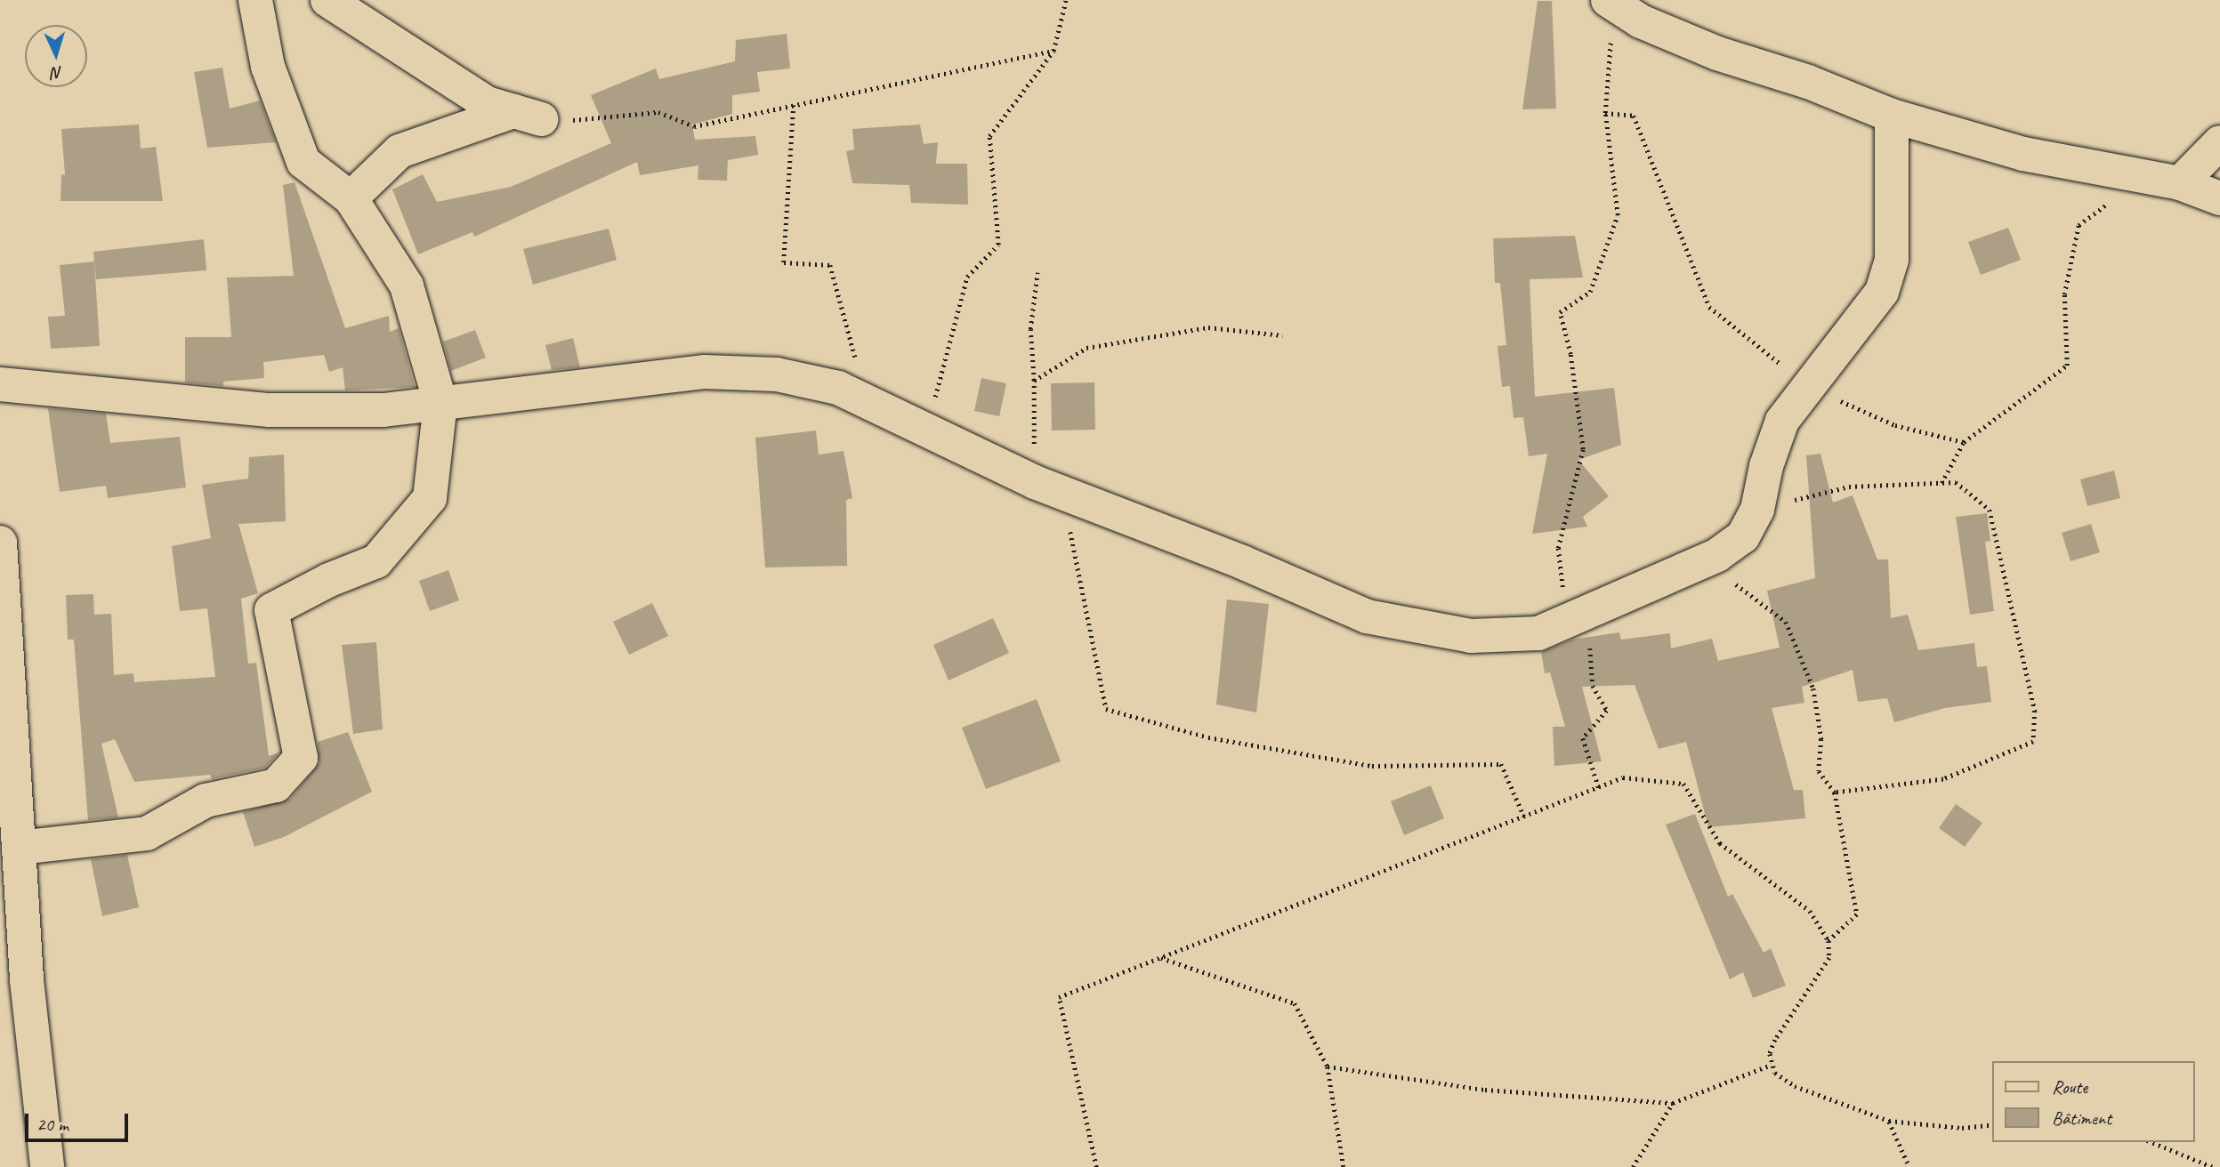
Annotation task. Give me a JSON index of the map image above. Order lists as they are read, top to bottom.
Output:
{
  "legend": ["Route", "Bâtiment"],
  "scale_bar": "20 m",
  "north": "bottom"
}
